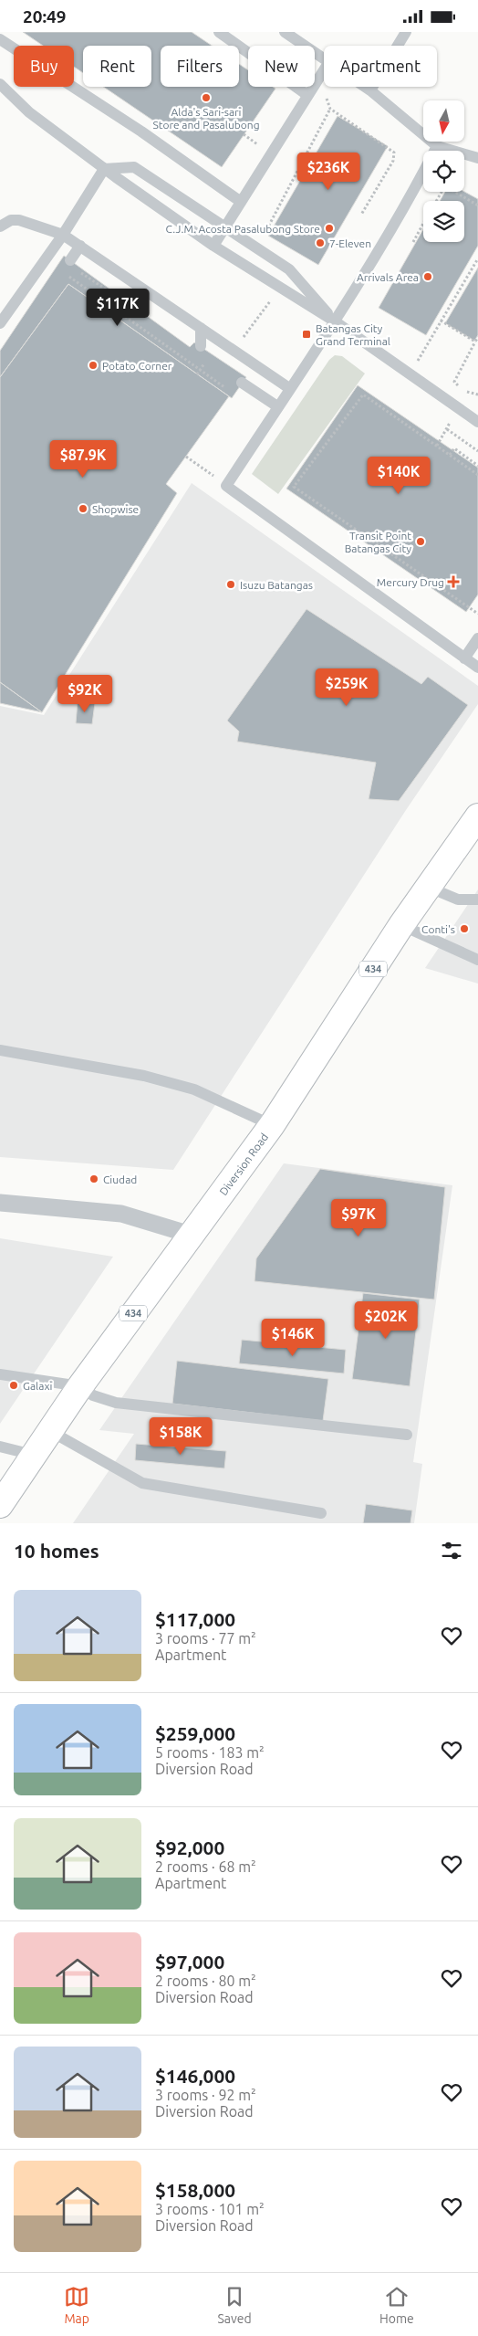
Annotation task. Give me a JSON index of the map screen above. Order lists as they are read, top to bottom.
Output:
{
  "streets": {
    "highway": ["434", "Diversion Road"]
  },
  "places": {
    "other": [
      "Alda's Sari-sari Store and Pasalubong",
      "C.J.M. Acosta Pasalubong Store",
      "7-Eleven",
      "Arrivals Area",
      "Potato Corner",
      "Shopwise",
      "Transit Point Batangas City",
      "Isuzu Batangas",
      "Conti's",
      "Ciudad",
      "Galaxi"
    ],
    "transit": ["Batangas City Grand Terminal"],
    "health": ["Mercury Drug"]
  },
  "north": "bottom",
  "page": {
    "status": "20:49",
    "chip": [
      "Buy",
      "Rent",
      "Filters",
      "New",
      "Apartment"
    ],
    "price": [
      "$236K",
      "$117K",
      "$87.9K",
      "$140K",
      "$259K",
      "$92K",
      "$97K",
      "$202K",
      "$146K",
      "$158K"
    ],
    "heading": "10 homes",
    "list": [
      {
        "name": "$117,000",
        "note": "3 rooms · 77 m² · Apartment"
      },
      {
        "name": "$259,000",
        "note": "5 rooms · 183 m² · Diversion Road"
      },
      {
        "name": "$92,000",
        "note": "2 rooms · 68 m² · Apartment"
      },
      {
        "name": "$97,000",
        "note": "2 rooms · 80 m² · Diversion Road"
      },
      {
        "name": "$146,000",
        "note": "3 rooms · 92 m² · Diversion Road"
      },
      {
        "name": "$158,000",
        "note": "3 rooms · 101 m² · Diversion Road"
      }
    ],
    "tabs": ["Map", "Saved", "Home"]
  }
}
